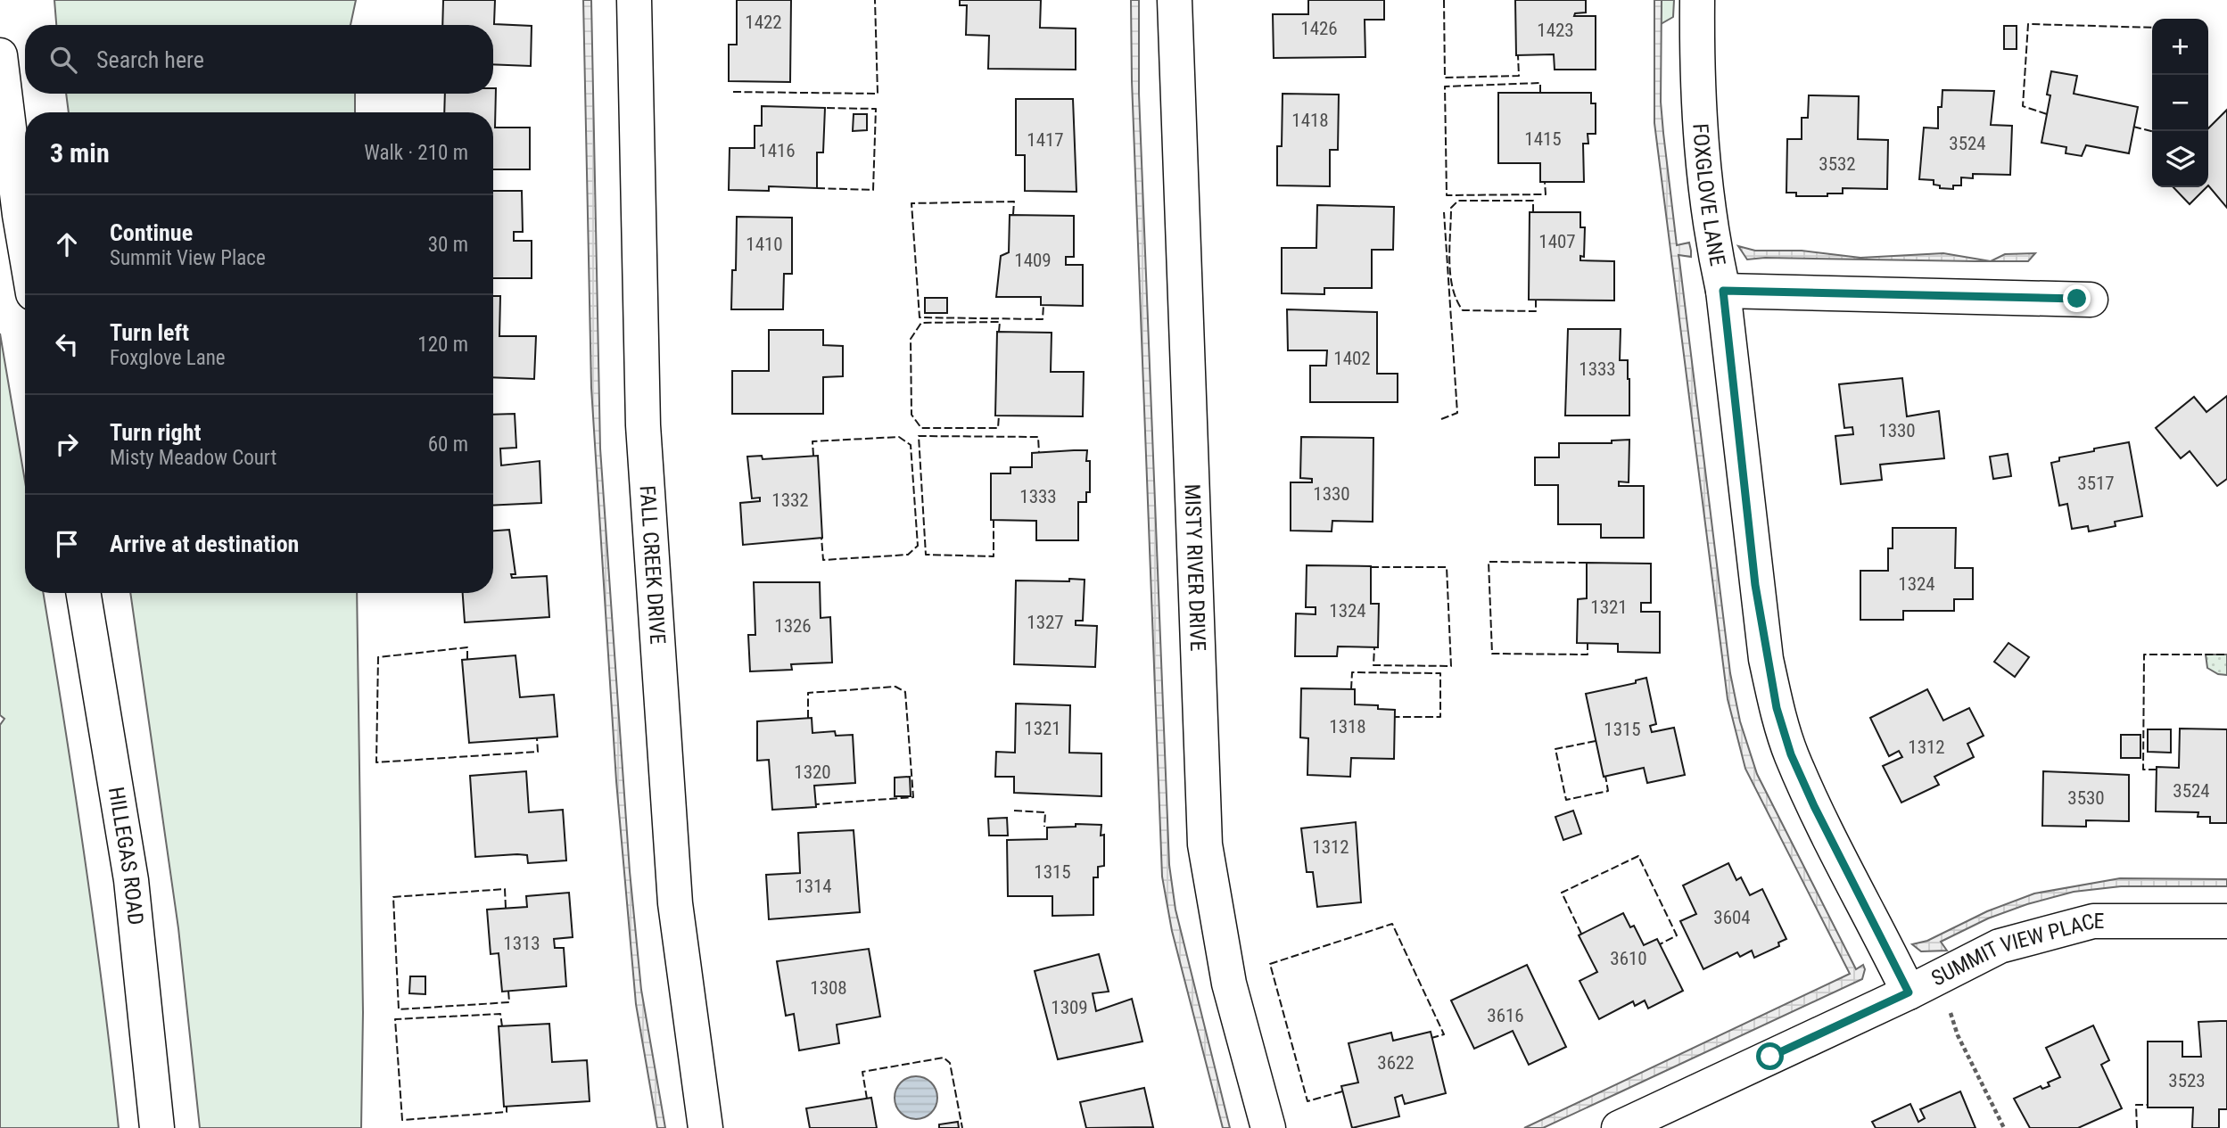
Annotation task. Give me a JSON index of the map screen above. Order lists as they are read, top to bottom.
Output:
{
  "streets": {
    "street": [
      "FOXGLOVE LANE",
      "FALL CREEK DRIVE",
      "MISTY RIVER DRIVE",
      "HILLEGAS ROAD",
      "SUMMIT VIEW PLACE"
    ]
  },
  "crossings": [
    ["FOXGLOVE LANE", "SUMMIT VIEW PLACE"]
  ],
  "house_numbers": [
    "1422",
    "1426",
    "1423",
    "1418",
    "1415",
    "1417",
    "3524",
    "1416",
    "3532",
    "1407",
    "1410",
    "1409",
    "1402",
    "1333",
    "1330",
    "3517",
    "1330",
    "1333",
    "1332",
    "1324",
    "1321",
    "1324",
    "1327",
    "1326",
    "1318",
    "1321",
    "1315",
    "1312",
    "1320",
    "3524",
    "3530",
    "1312",
    "1315",
    "1314",
    "3604",
    "1313",
    "3610",
    "1308",
    "1309",
    "3616",
    "3622",
    "3523"
  ],
  "page": {
    "map_buttons": ["+", "−"],
    "search": "Search here",
    "heading": ["3 min", "Walk · 210 m"],
    "list": [
      ["Continue", "Summit View Place", "30 m"],
      ["Turn left", "Foxglove Lane", "120 m"],
      ["Turn right", "Misty Meadow Court", "60 m"],
      "Arrive at destination"
    ]
  }
}
